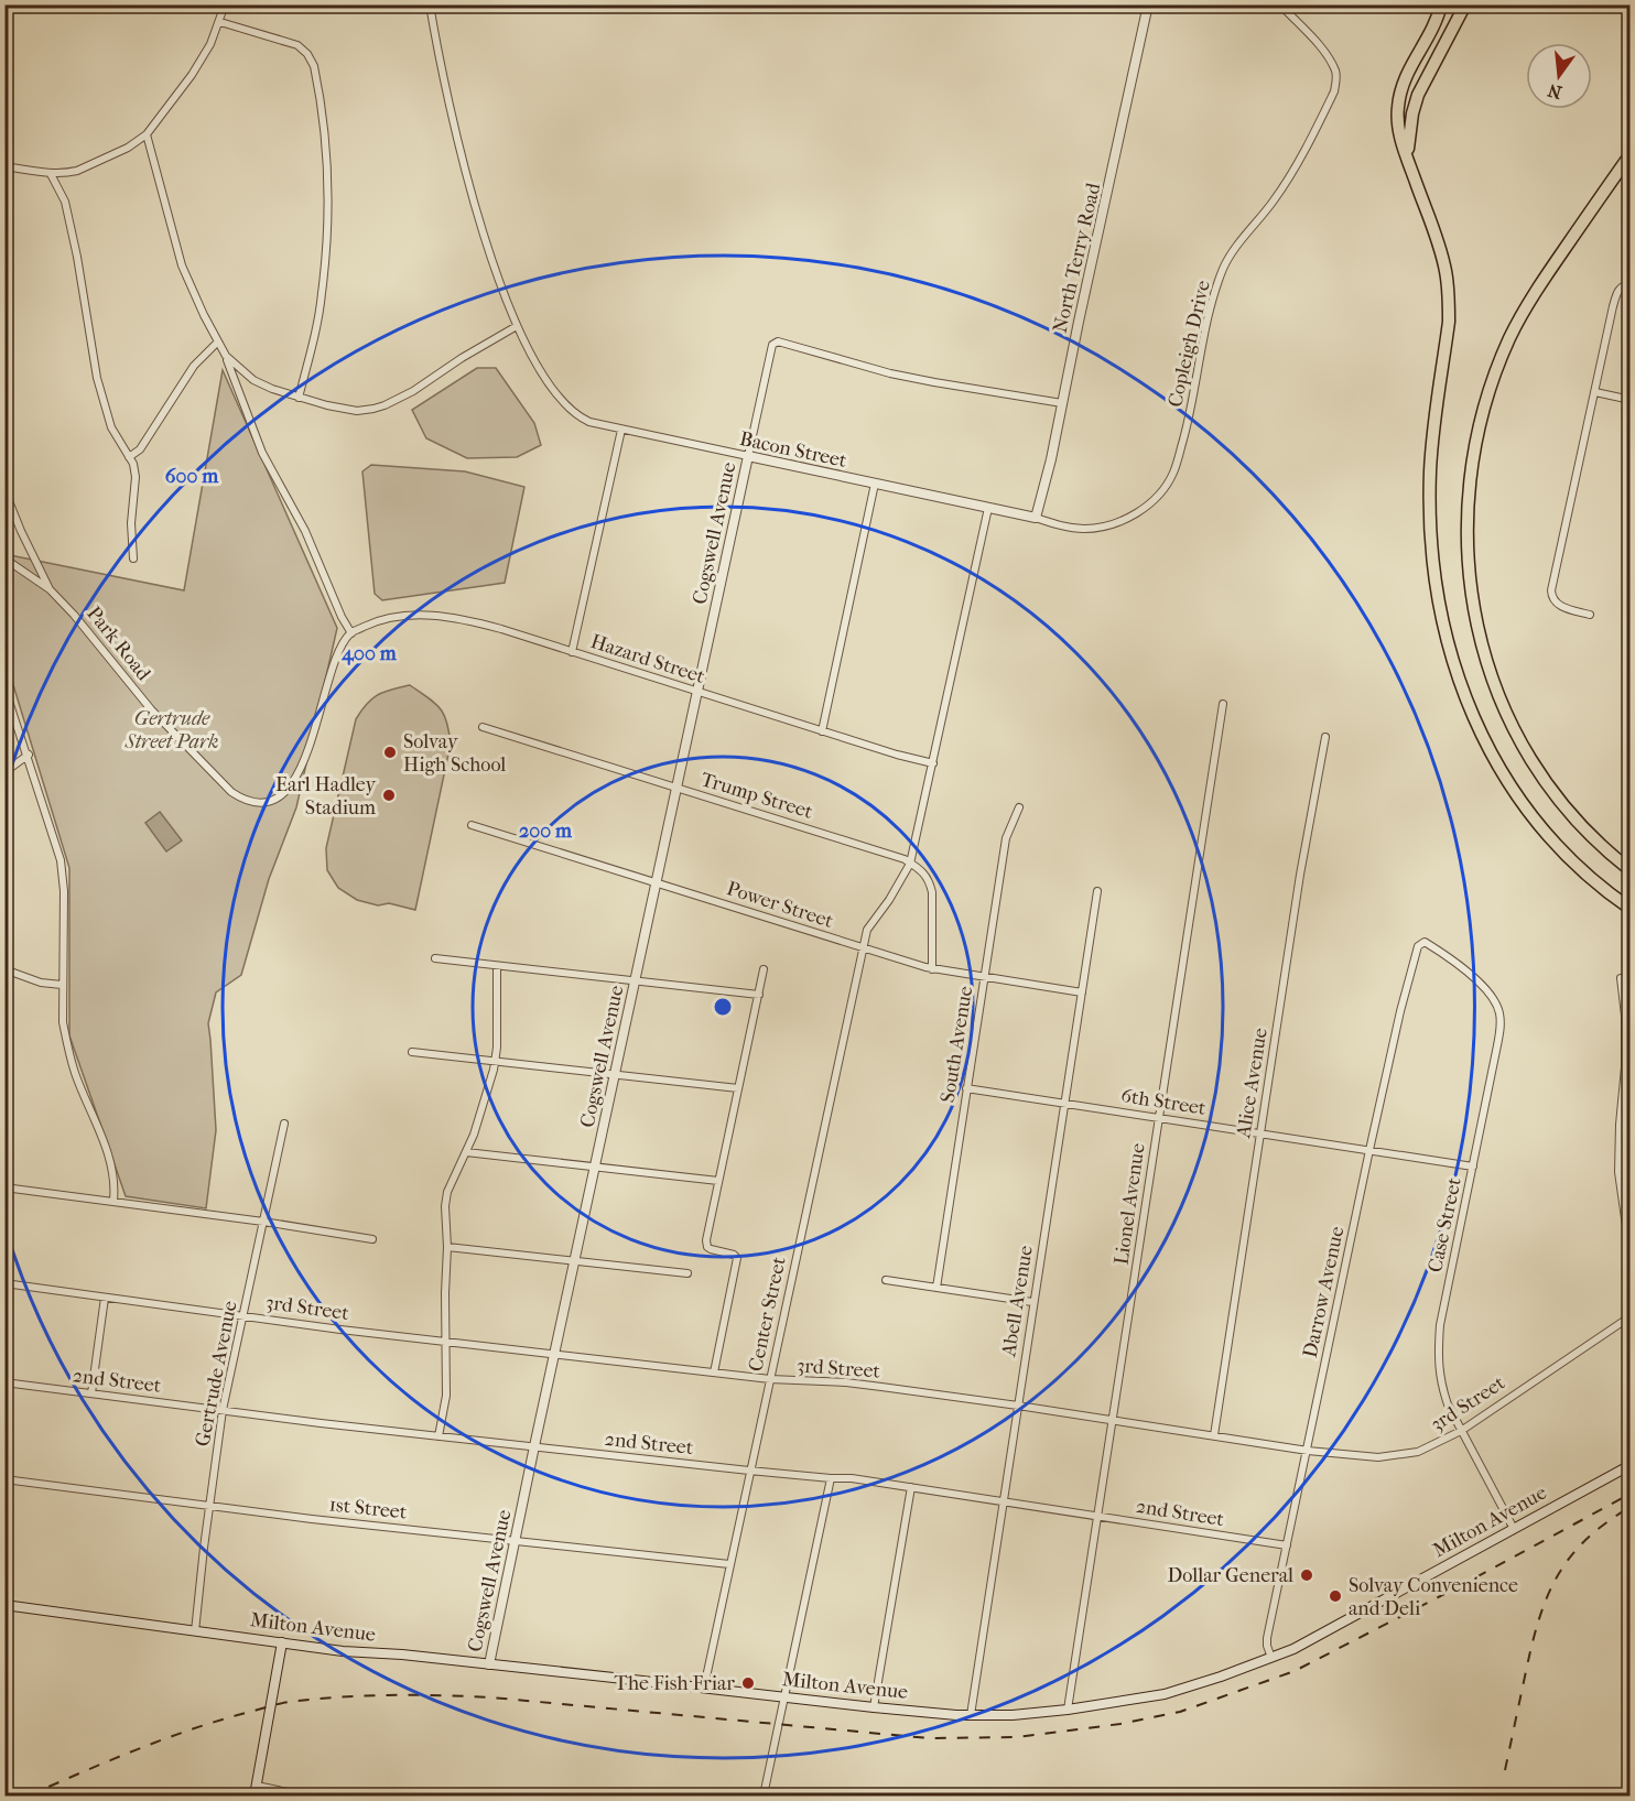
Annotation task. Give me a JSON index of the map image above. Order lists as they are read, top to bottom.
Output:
{
  "streets": {
    "main road": ["Milton Avenue"],
    "street": [
      "North Terry Road",
      "Copleigh Drive",
      "Bacon Street",
      "Cogswell Avenue",
      "Park Road",
      "Hazard Street",
      "Trump Street",
      "Power Street",
      "South Avenue",
      "Alice Avenue",
      "6th Street",
      "Lionel Avenue",
      "Case Street",
      "Darrow Avenue",
      "Abell Avenue",
      "3rd Street",
      "Center Street",
      "Gertrude Avenue",
      "2nd Street",
      "1st Street"
    ]
  },
  "crossings": [
    ["North Terry Road", "Copleigh Drive"],
    ["North Terry Road", "Bacon Street"],
    ["Copleigh Drive", "Bacon Street"],
    ["Bacon Street", "Cogswell Avenue"],
    ["Bacon Street", "Center Street"],
    ["Cogswell Avenue", "Hazard Street"],
    ["Cogswell Avenue", "Trump Street"],
    ["Cogswell Avenue", "Power Street"],
    ["Cogswell Avenue", "3rd Street"],
    ["Cogswell Avenue", "2nd Street"],
    ["Cogswell Avenue", "1st Street"],
    ["Cogswell Avenue", "Milton Avenue"],
    ["Park Road", "Hazard Street"],
    ["Hazard Street", "Center Street"],
    ["Trump Street", "Power Street"],
    ["Trump Street", "Center Street"],
    ["Power Street", "South Avenue"],
    ["Power Street", "Abell Avenue"],
    ["Power Street", "Center Street"],
    ["South Avenue", "6th Street"],
    ["Alice Avenue", "6th Street"],
    ["Alice Avenue", "3rd Street"],
    ["6th Street", "Lionel Avenue"],
    ["6th Street", "Case Street"],
    ["6th Street", "Darrow Avenue"],
    ["6th Street", "Abell Avenue"],
    ["Lionel Avenue", "3rd Street"],
    ["Lionel Avenue", "2nd Street"],
    ["Lionel Avenue", "Milton Avenue"],
    ["Case Street", "Darrow Avenue"],
    ["Case Street", "3rd Street"],
    ["Case Street", "Milton Avenue"],
    ["Darrow Avenue", "3rd Street"],
    ["Darrow Avenue", "2nd Street"],
    ["Darrow Avenue", "Milton Avenue"],
    ["Abell Avenue", "3rd Street"],
    ["Abell Avenue", "2nd Street"],
    ["Abell Avenue", "Milton Avenue"],
    ["3rd Street", "Center Street"],
    ["3rd Street", "Gertrude Avenue"],
    ["Center Street", "2nd Street"],
    ["Center Street", "1st Street"],
    ["Center Street", "Milton Avenue"],
    ["Gertrude Avenue", "2nd Street"],
    ["Gertrude Avenue", "1st Street"],
    ["Gertrude Avenue", "Milton Avenue"]
  ],
  "parks": ["Gertrude Street Park"],
  "places": [
    "Solvay High School",
    "Earl Hadley Stadium",
    "Dollar General",
    "Solvay Convenience and Deli",
    "The Fish Friar"
  ],
  "north": "bottom",
  "rings": ["600 m", "400 m", "200 m"]
}
